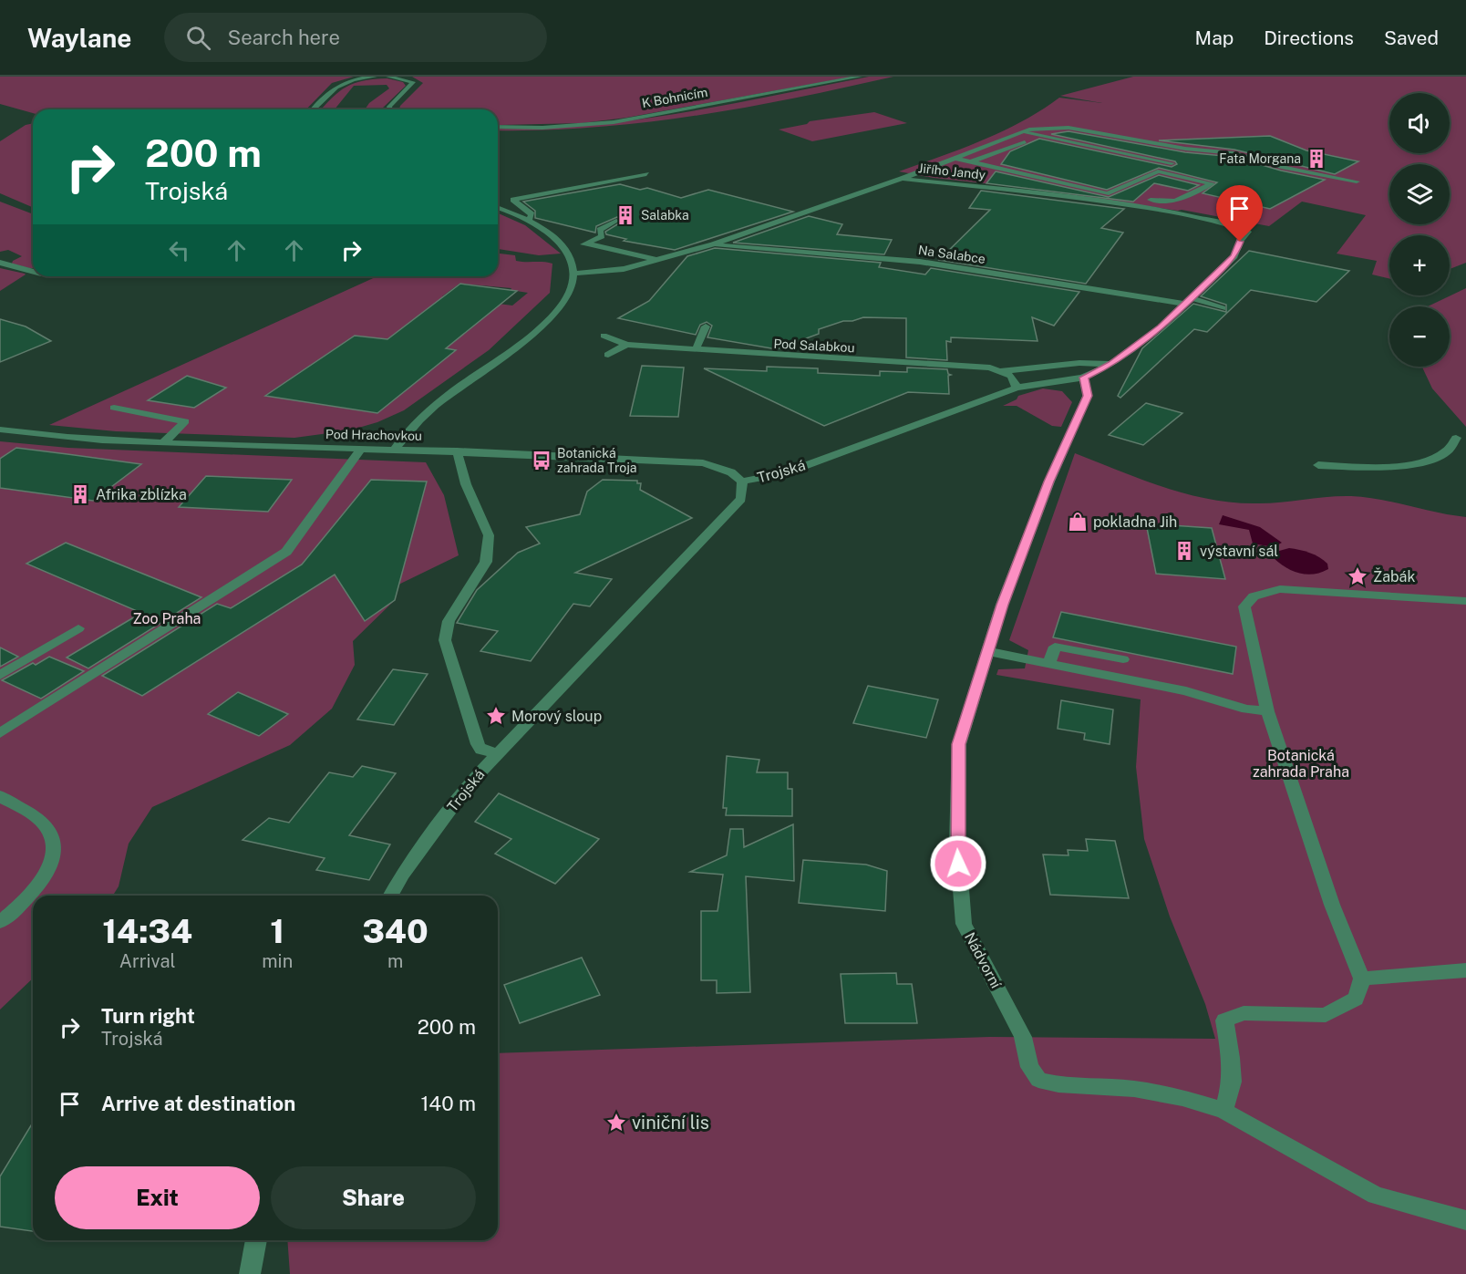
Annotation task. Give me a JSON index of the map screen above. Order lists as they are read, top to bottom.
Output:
{
  "streets": {
    "street": [
      "K Bohnicím",
      "Jiřího Jandy",
      "Na Salabce",
      "Pod Salabkou",
      "Pod Hrachovkou",
      "Trojská",
      "Nádvorní"
    ]
  },
  "crossings": [
    ["Jiřího Jandy", "Na Salabce"],
    ["Jiřího Jandy", "Trojská"],
    ["Na Salabce", "Trojská"],
    ["Pod Salabkou", "Trojská"],
    ["Pod Hrachovkou", "Trojská"],
    ["Trojská", "Nádvorní"]
  ],
  "parks": ["Zoo Praha", "Botanická zahrada Praha"],
  "places": {
    "building": [
      "Fata Morgana",
      "Salabka",
      "Afrika zblízka",
      "výstavní sál"
    ],
    "bus stop": ["Botanická zahrada Troja"],
    "shop": ["pokladna Jih"],
    "place": ["Žabák", "Morový sloup", "viniční lis"]
  },
  "page": {
    "header": "Waylane",
    "search": "Search here",
    "nav": ["Map", "Directions", "Saved"],
    "map_buttons": ["+", "−"],
    "turn": ["200 m", "Trojská"],
    "eta": [
      "14:34",
      "Arrival",
      "1",
      "min",
      "340",
      "m"
    ],
    "list": [
      {
        "name": "Turn right",
        "note": "Trojská",
        "value": "200 m"
      },
      {
        "name": "Arrive at destination",
        "value": "140 m"
      }
    ],
    "buttons": ["Exit", "Share"]
  }
}
